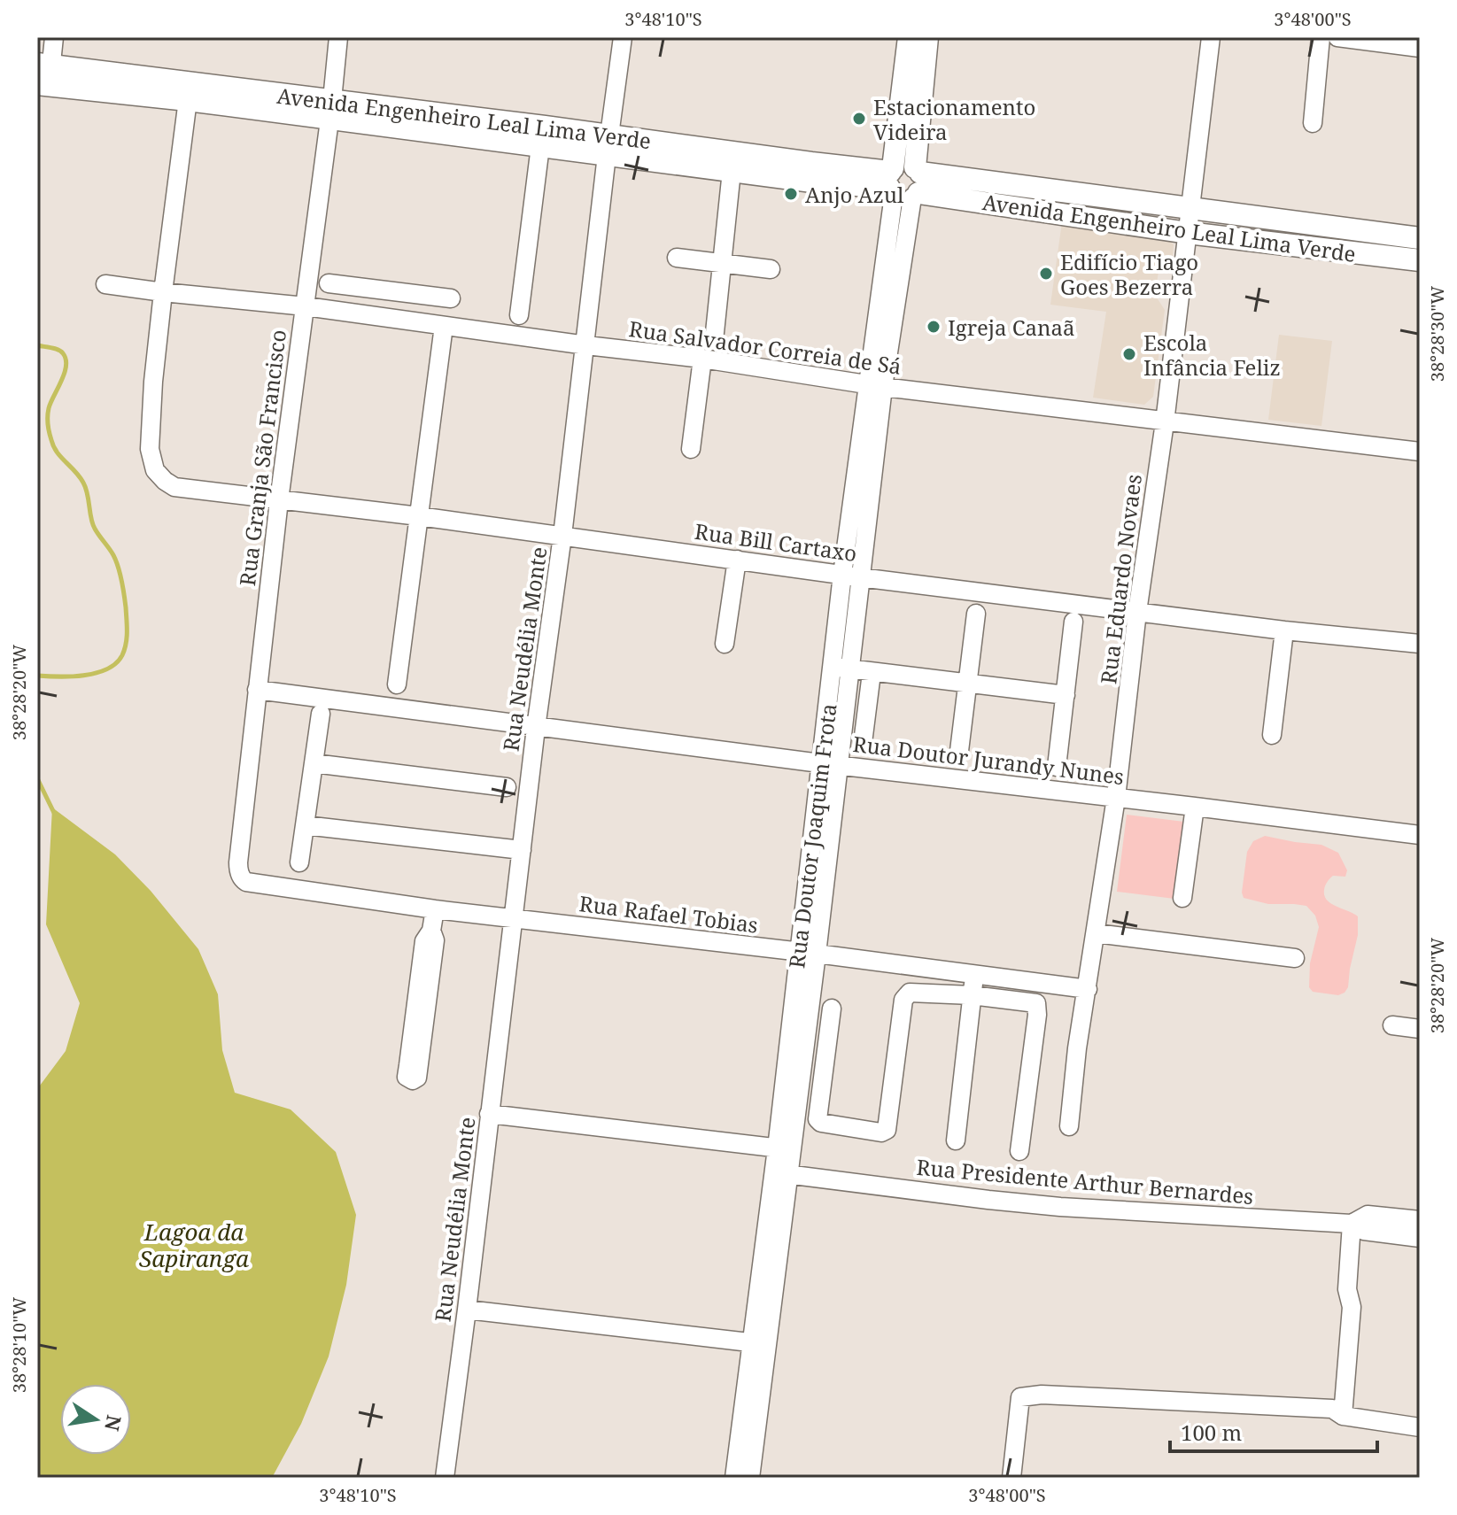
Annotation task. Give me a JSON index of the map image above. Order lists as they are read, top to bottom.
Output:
{
  "streets": {
    "main road": ["Avenida Engenheiro Leal Lima Verde", "Rua Doutor Joaquim Frota"],
    "street": [
      "Rua Salvador Correia de Sá",
      "Rua Granja São Francisco",
      "Rua Bill Cartaxo",
      "Rua Eduardo Novaes",
      "Rua Neudélia Monte",
      "Rua Doutor Jurandy Nunes",
      "Rua Rafael Tobias",
      "Rua Presidente Arthur Bernardes"
    ]
  },
  "crossings": [
    ["Avenida Engenheiro Leal Lima Verde", "Rua Granja São Francisco"],
    ["Avenida Engenheiro Leal Lima Verde", "Rua Eduardo Novaes"],
    ["Avenida Engenheiro Leal Lima Verde", "Rua Neudélia Monte"],
    ["Avenida Engenheiro Leal Lima Verde", "Rua Doutor Joaquim Frota"],
    ["Rua Salvador Correia de Sá", "Rua Granja São Francisco"],
    ["Rua Salvador Correia de Sá", "Rua Bill Cartaxo"],
    ["Rua Salvador Correia de Sá", "Rua Eduardo Novaes"],
    ["Rua Salvador Correia de Sá", "Rua Neudélia Monte"],
    ["Rua Salvador Correia de Sá", "Rua Doutor Joaquim Frota"],
    ["Rua Granja São Francisco", "Rua Bill Cartaxo"],
    ["Rua Granja São Francisco", "Rua Doutor Jurandy Nunes"],
    ["Rua Granja São Francisco", "Rua Rafael Tobias"],
    ["Rua Bill Cartaxo", "Rua Eduardo Novaes"],
    ["Rua Bill Cartaxo", "Rua Neudélia Monte"],
    ["Rua Bill Cartaxo", "Rua Doutor Joaquim Frota"],
    ["Rua Eduardo Novaes", "Rua Doutor Jurandy Nunes"],
    ["Rua Eduardo Novaes", "Rua Rafael Tobias"],
    ["Rua Neudélia Monte", "Rua Doutor Jurandy Nunes"],
    ["Rua Neudélia Monte", "Rua Rafael Tobias"],
    ["Rua Doutor Jurandy Nunes", "Rua Doutor Joaquim Frota"],
    ["Rua Doutor Joaquim Frota", "Rua Rafael Tobias"],
    ["Rua Doutor Joaquim Frota", "Rua Presidente Arthur Bernardes"]
  ],
  "water": ["Lagoa da Sapiranga"],
  "places": [
    "Estacionamento Videira",
    "Anjo Azul",
    "Edifício Tiago Goes Bezerra",
    "Igreja Canaã",
    "Escola Infância Feliz"
  ],
  "scale_bar": "100 m",
  "north": "right",
  "coordinates": [
    "3°48'10\"S",
    "3°48'00\"S",
    "38°28'30\"W",
    "38°28'20\"W",
    "38°28'10\"W"
  ]
}
